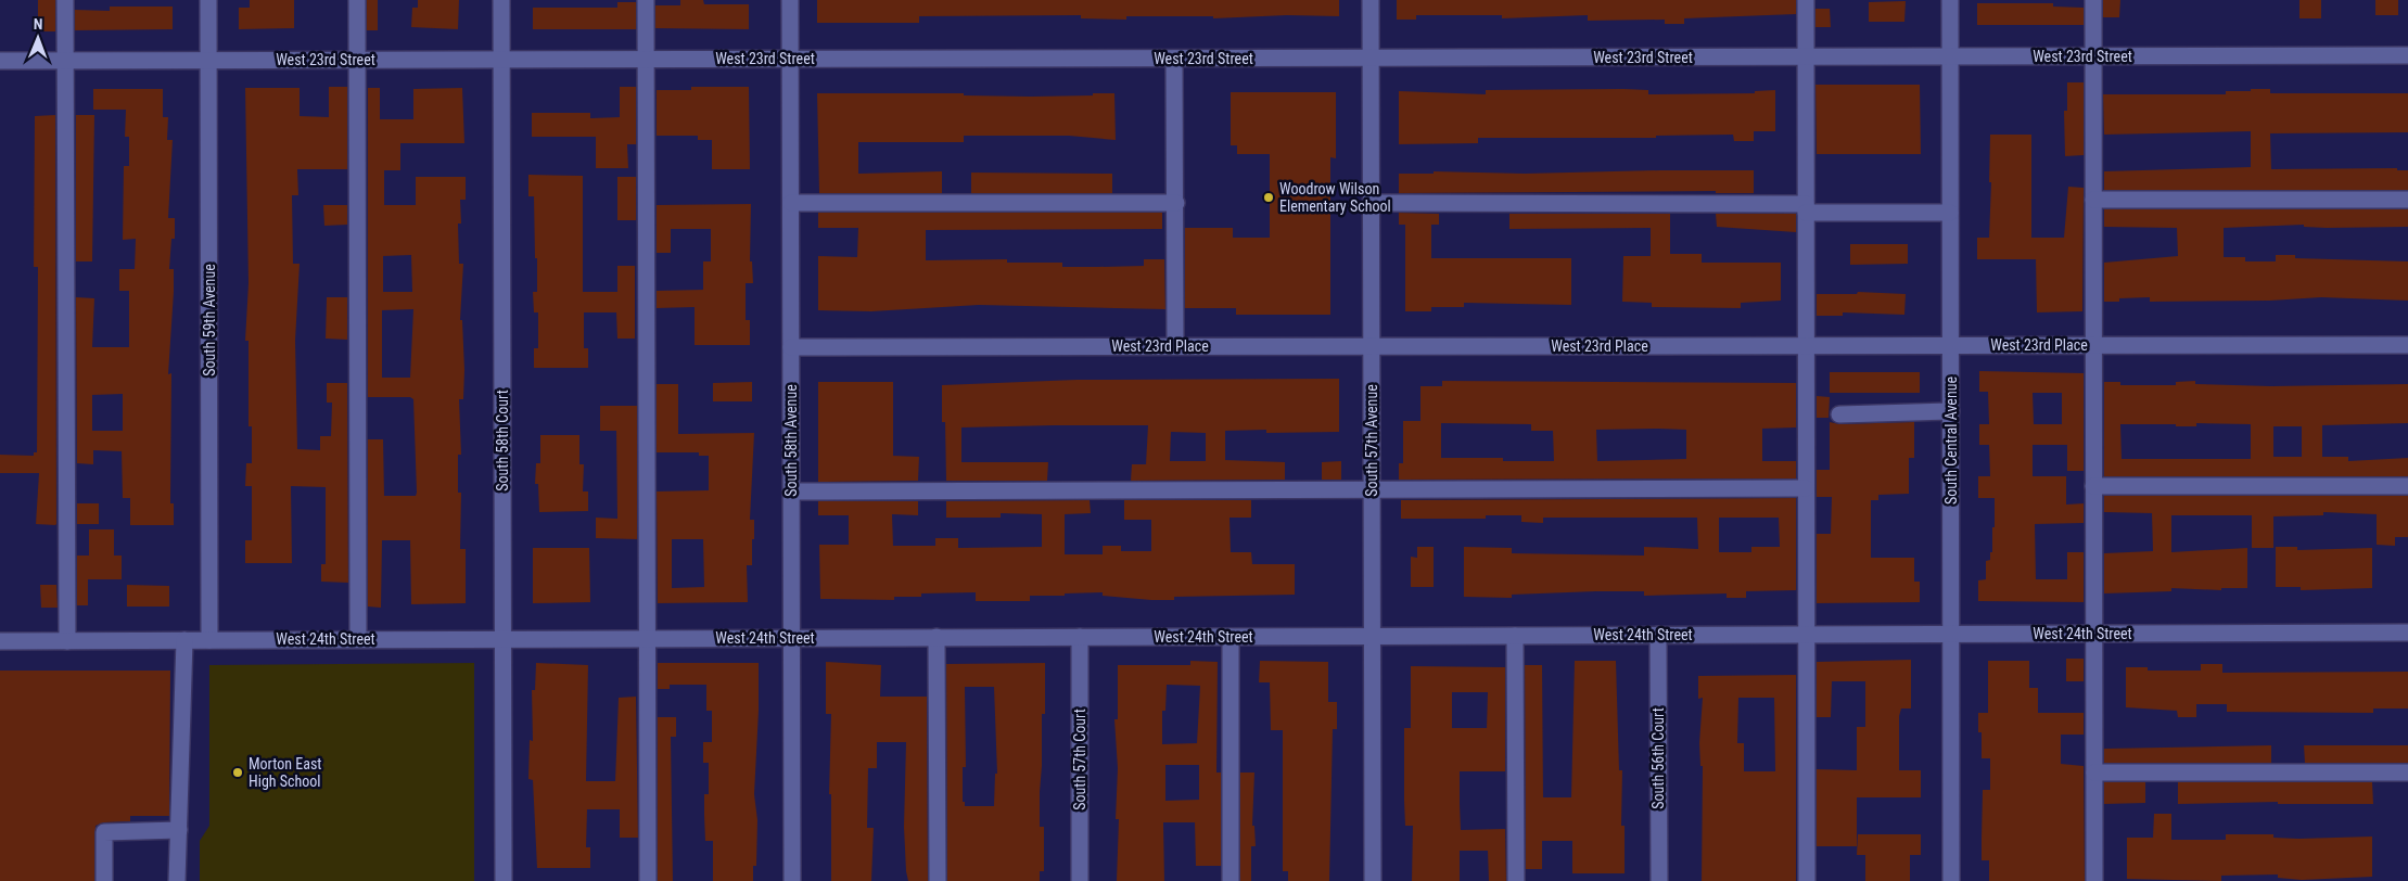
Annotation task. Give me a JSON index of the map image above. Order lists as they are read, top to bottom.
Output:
{
  "streets": {
    "street": [
      "West 23rd Street",
      "South 59th Avenue",
      "West 23rd Place",
      "South 58th Court",
      "South 58th Avenue",
      "South 57th Avenue",
      "South Central Avenue",
      "West 24th Street",
      "South 56th Court",
      "South 57th Court"
    ]
  },
  "crossings": [
    ["West 23rd Street", "South 59th Avenue"],
    ["West 23rd Street", "South 58th Court"],
    ["West 23rd Street", "South 58th Avenue"],
    ["West 23rd Street", "South 57th Avenue"],
    ["West 23rd Street", "South Central Avenue"],
    ["South 59th Avenue", "West 24th Street"],
    ["West 23rd Place", "South 58th Avenue"],
    ["West 23rd Place", "South 57th Avenue"],
    ["West 23rd Place", "South Central Avenue"],
    ["South 58th Court", "West 24th Street"],
    ["South 58th Avenue", "West 24th Street"],
    ["South 57th Avenue", "West 24th Street"],
    ["South Central Avenue", "West 24th Street"],
    ["West 24th Street", "South 56th Court"],
    ["West 24th Street", "South 57th Court"]
  ],
  "places": ["Woodrow Wilson Elementary School", "Morton East High School"],
  "north": "top"
}
